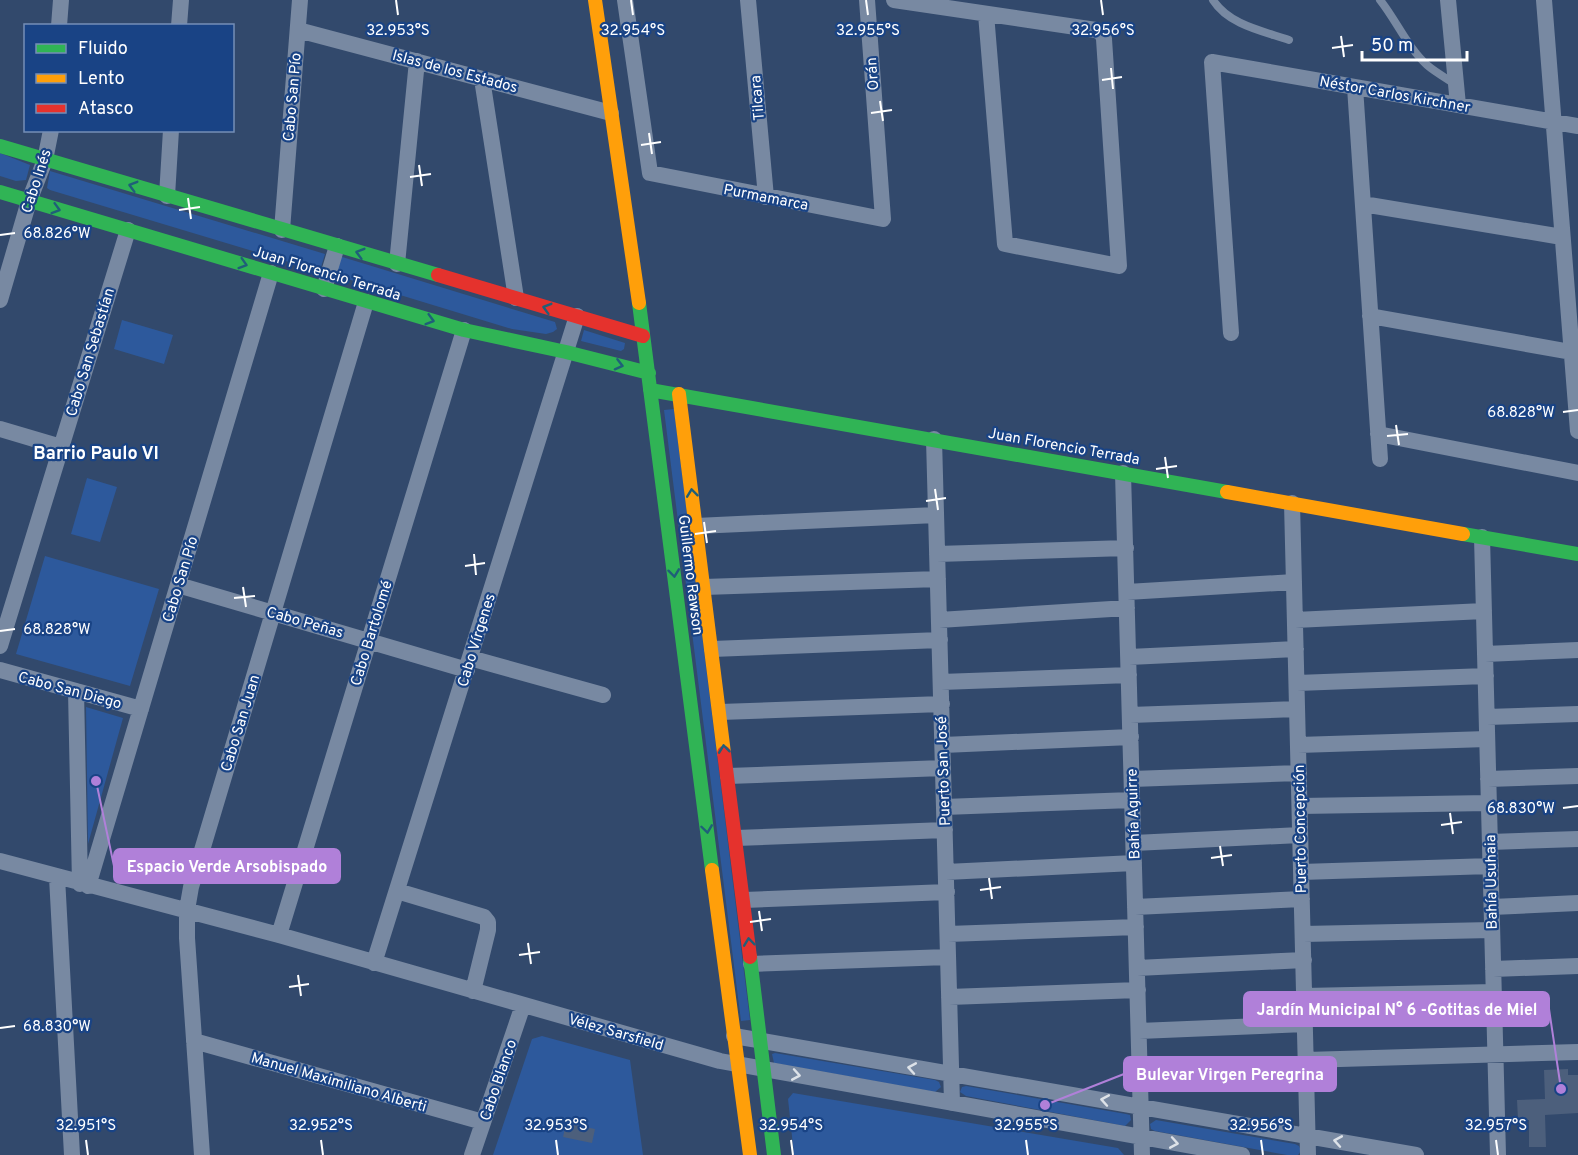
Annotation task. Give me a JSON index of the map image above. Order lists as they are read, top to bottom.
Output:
{
  "streets": {
    "street": [
      "Islas de los Estados",
      "Orán",
      "Néstor Carlos Kirchner",
      "Cabo San Pío",
      "Tilcara",
      "Cabo Inés",
      "Purmamarca",
      "Juan Florencio Terrada",
      "Cabo San Sebastían",
      "Guillermo Rawson",
      "Cabo Peñas",
      "Cabo Bartolomé",
      "Cabo Vírgenes",
      "Cabo San Diego",
      "Cabo San Juan",
      "Puerto San José",
      "Bahía Aguirre",
      "Puerto Concepción",
      "Bahía Usuhaia",
      "Vélez Sarsfield",
      "Cabo Blanco",
      "Manuel Maximiliano Alberti"
    ]
  },
  "crossings": [
    ["Islas de los Estados", "Cabo San Pío"],
    ["Islas de los Estados", "Guillermo Rawson"],
    ["Orán", "Purmamarca"],
    ["Cabo San Pío", "Juan Florencio Terrada"],
    ["Cabo San Pío", "Cabo Peñas"],
    ["Cabo San Pío", "Cabo San Diego"],
    ["Cabo San Pío", "Vélez Sarsfield"],
    ["Tilcara", "Purmamarca"],
    ["Cabo Inés", "Juan Florencio Terrada"],
    ["Juan Florencio Terrada", "Cabo San Sebastían"],
    ["Juan Florencio Terrada", "Guillermo Rawson"],
    ["Juan Florencio Terrada", "Cabo Bartolomé"],
    ["Juan Florencio Terrada", "Cabo Vírgenes"],
    ["Juan Florencio Terrada", "Cabo San Juan"],
    ["Juan Florencio Terrada", "Puerto San José"],
    ["Juan Florencio Terrada", "Bahía Aguirre"],
    ["Juan Florencio Terrada", "Puerto Concepción"],
    ["Juan Florencio Terrada", "Bahía Usuhaia"],
    ["Guillermo Rawson", "Vélez Sarsfield"],
    ["Cabo Peñas", "Cabo Bartolomé"],
    ["Cabo Peñas", "Cabo Vírgenes"],
    ["Cabo Peñas", "Cabo San Juan"],
    ["Cabo Bartolomé", "Vélez Sarsfield"],
    ["Cabo Vírgenes", "Vélez Sarsfield"],
    ["Cabo San Juan", "Vélez Sarsfield"],
    ["Cabo San Juan", "Manuel Maximiliano Alberti"],
    ["Puerto San José", "Vélez Sarsfield"],
    ["Bahía Aguirre", "Vélez Sarsfield"],
    ["Vélez Sarsfield", "Cabo Blanco"],
    ["Cabo Blanco", "Manuel Maximiliano Alberti"]
  ],
  "districts": ["Barrio Paulo VI"],
  "places": ["Espacio Verde Arsobispado", "Jardín Municipal N° 6 -Gotitas de Miel", "Bulevar Virgen Peregrina"],
  "legend": ["Fluido", "Lento", "Atasco"],
  "scale_bar": "50 m",
  "coordinates": [
    "32.953°S",
    "32.954°S",
    "32.955°S",
    "32.956°S",
    "68.826°W",
    "68.828°W",
    "68.830°W",
    "32.951°S",
    "32.952°S",
    "32.957°S"
  ]
}
